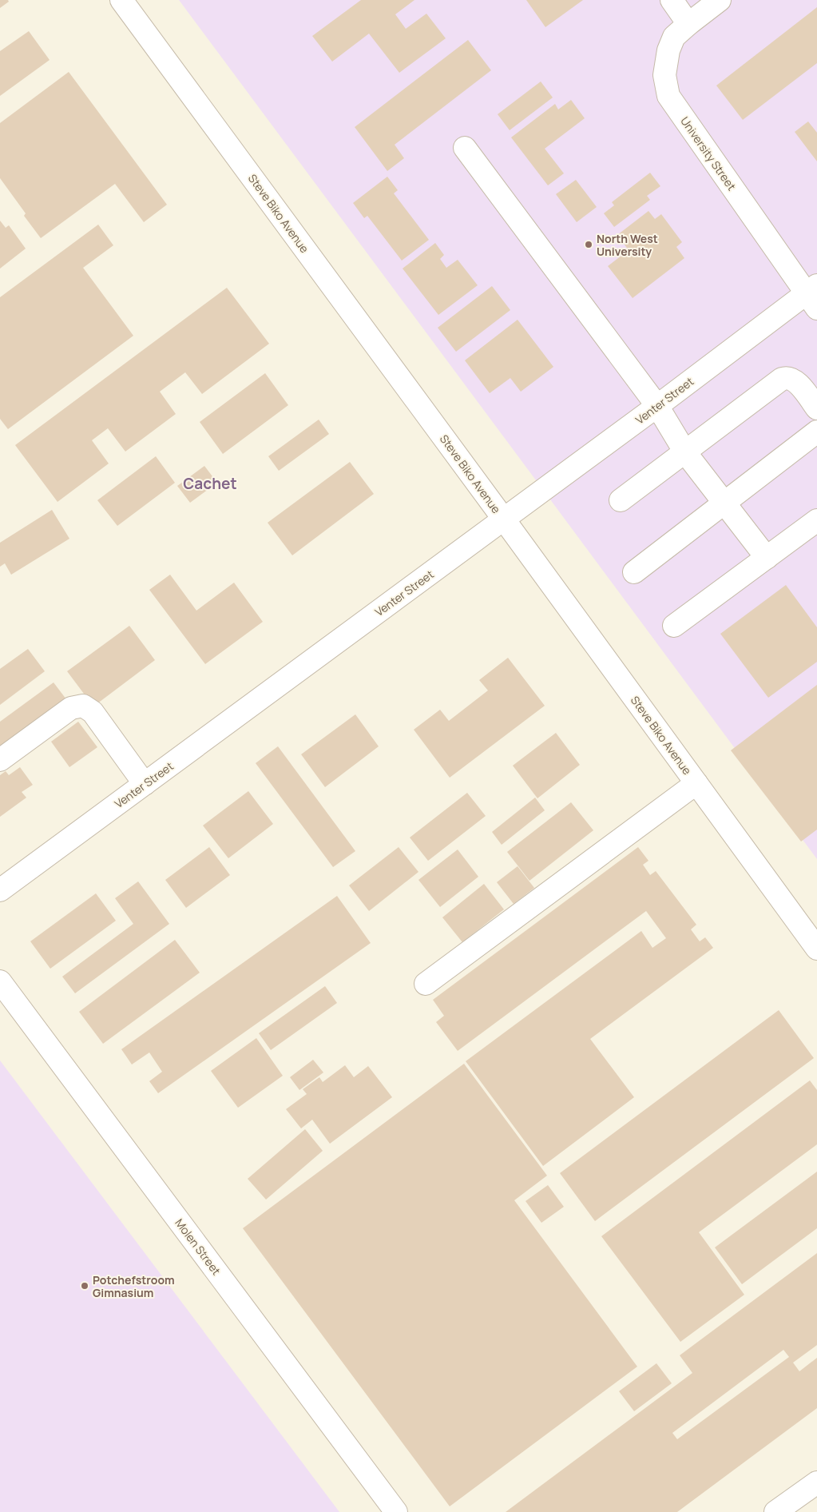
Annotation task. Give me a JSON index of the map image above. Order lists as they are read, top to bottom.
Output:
{
  "streets": {
    "street": [
      "University Street",
      "Steve Biko Avenue",
      "Venter Street",
      "Molen Street"
    ]
  },
  "crossings": [
    ["University Street", "Venter Street"],
    ["Steve Biko Avenue", "Venter Street"]
  ],
  "districts": ["Cachet"],
  "places": ["North West University", "Potchefstroom Gimnasium"]
}
